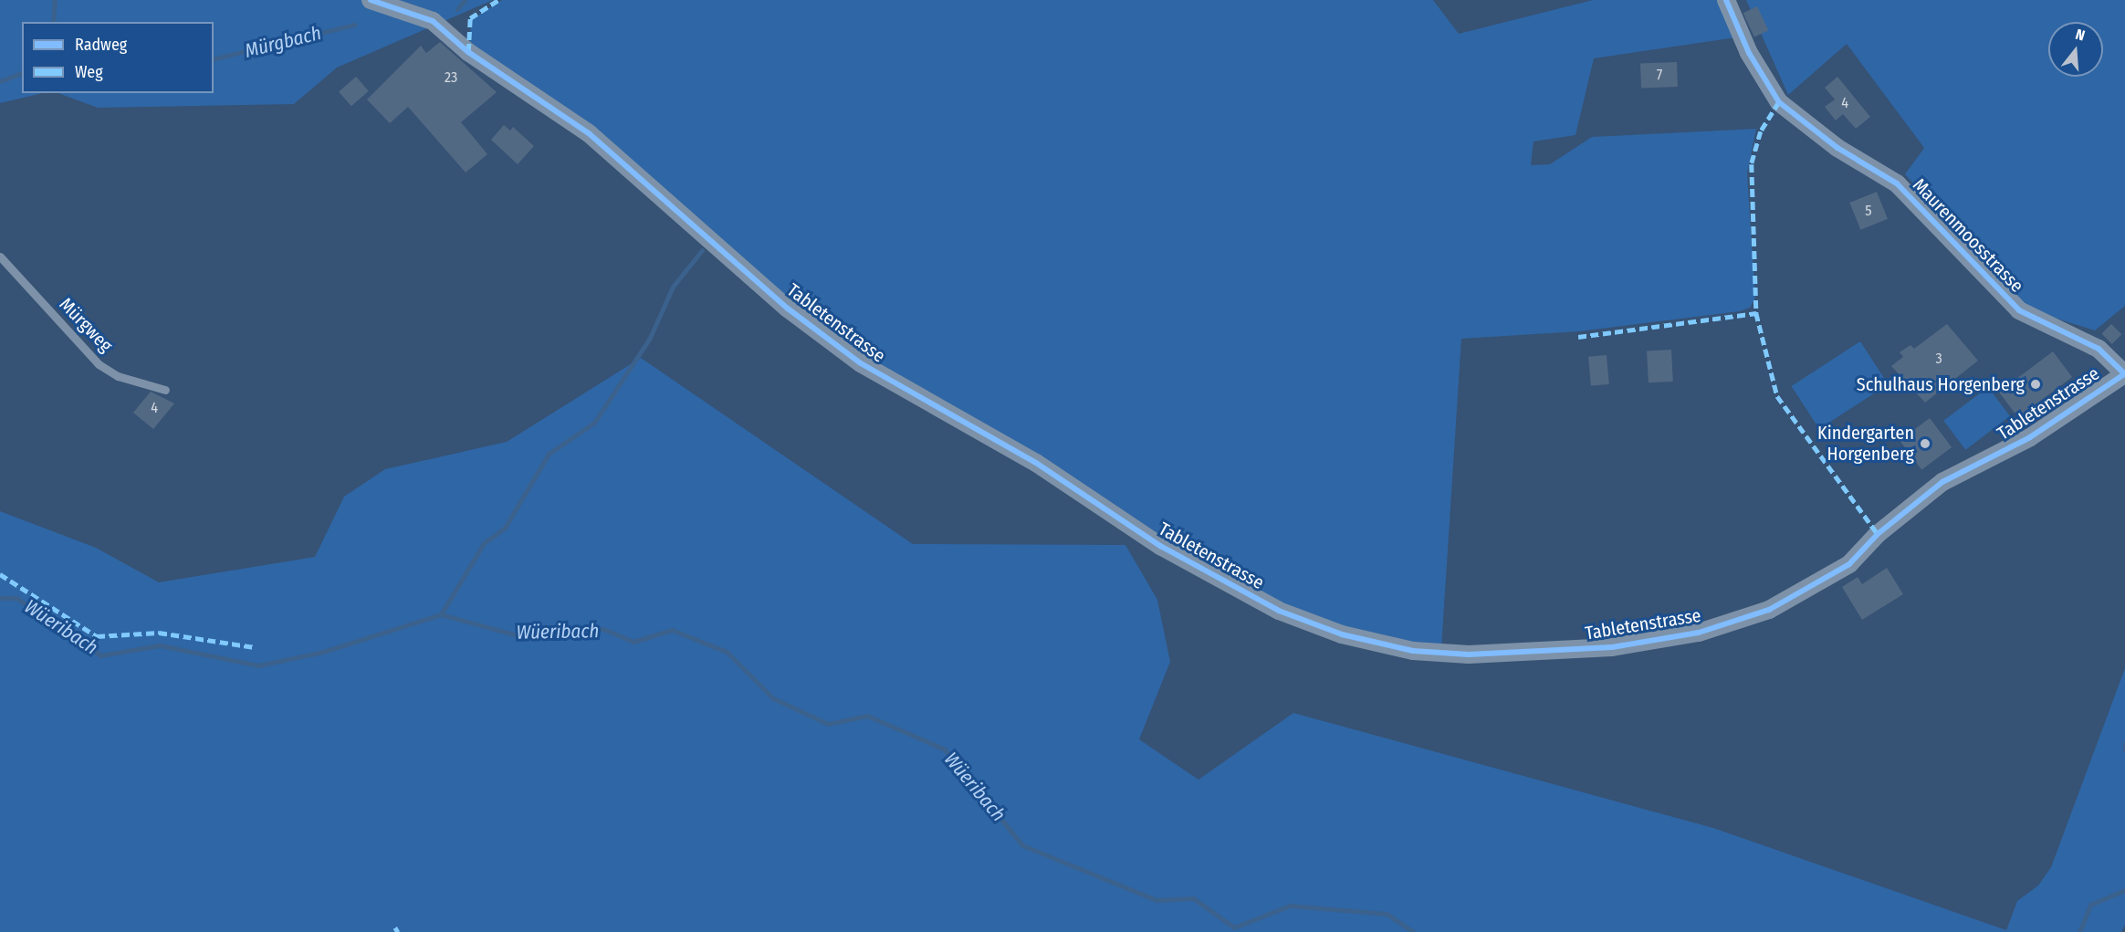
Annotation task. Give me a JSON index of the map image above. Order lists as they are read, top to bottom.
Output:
{
  "streets": {
    "street": ["Maurenmoosstrasse", "Tabletenstrasse"],
    "lane": ["Mürgweg"]
  },
  "crossings": [
    ["Maurenmoosstrasse", "Tabletenstrasse"]
  ],
  "water": ["Mürgbach", "Wüeribach"],
  "places": ["Schulhaus Horgenberg", "Kindergarten Horgenberg"],
  "house_numbers": [
    "7",
    "23",
    "4",
    "5",
    "3",
    "4"
  ],
  "legend": ["Radweg", "Weg"],
  "north": "top"
}
